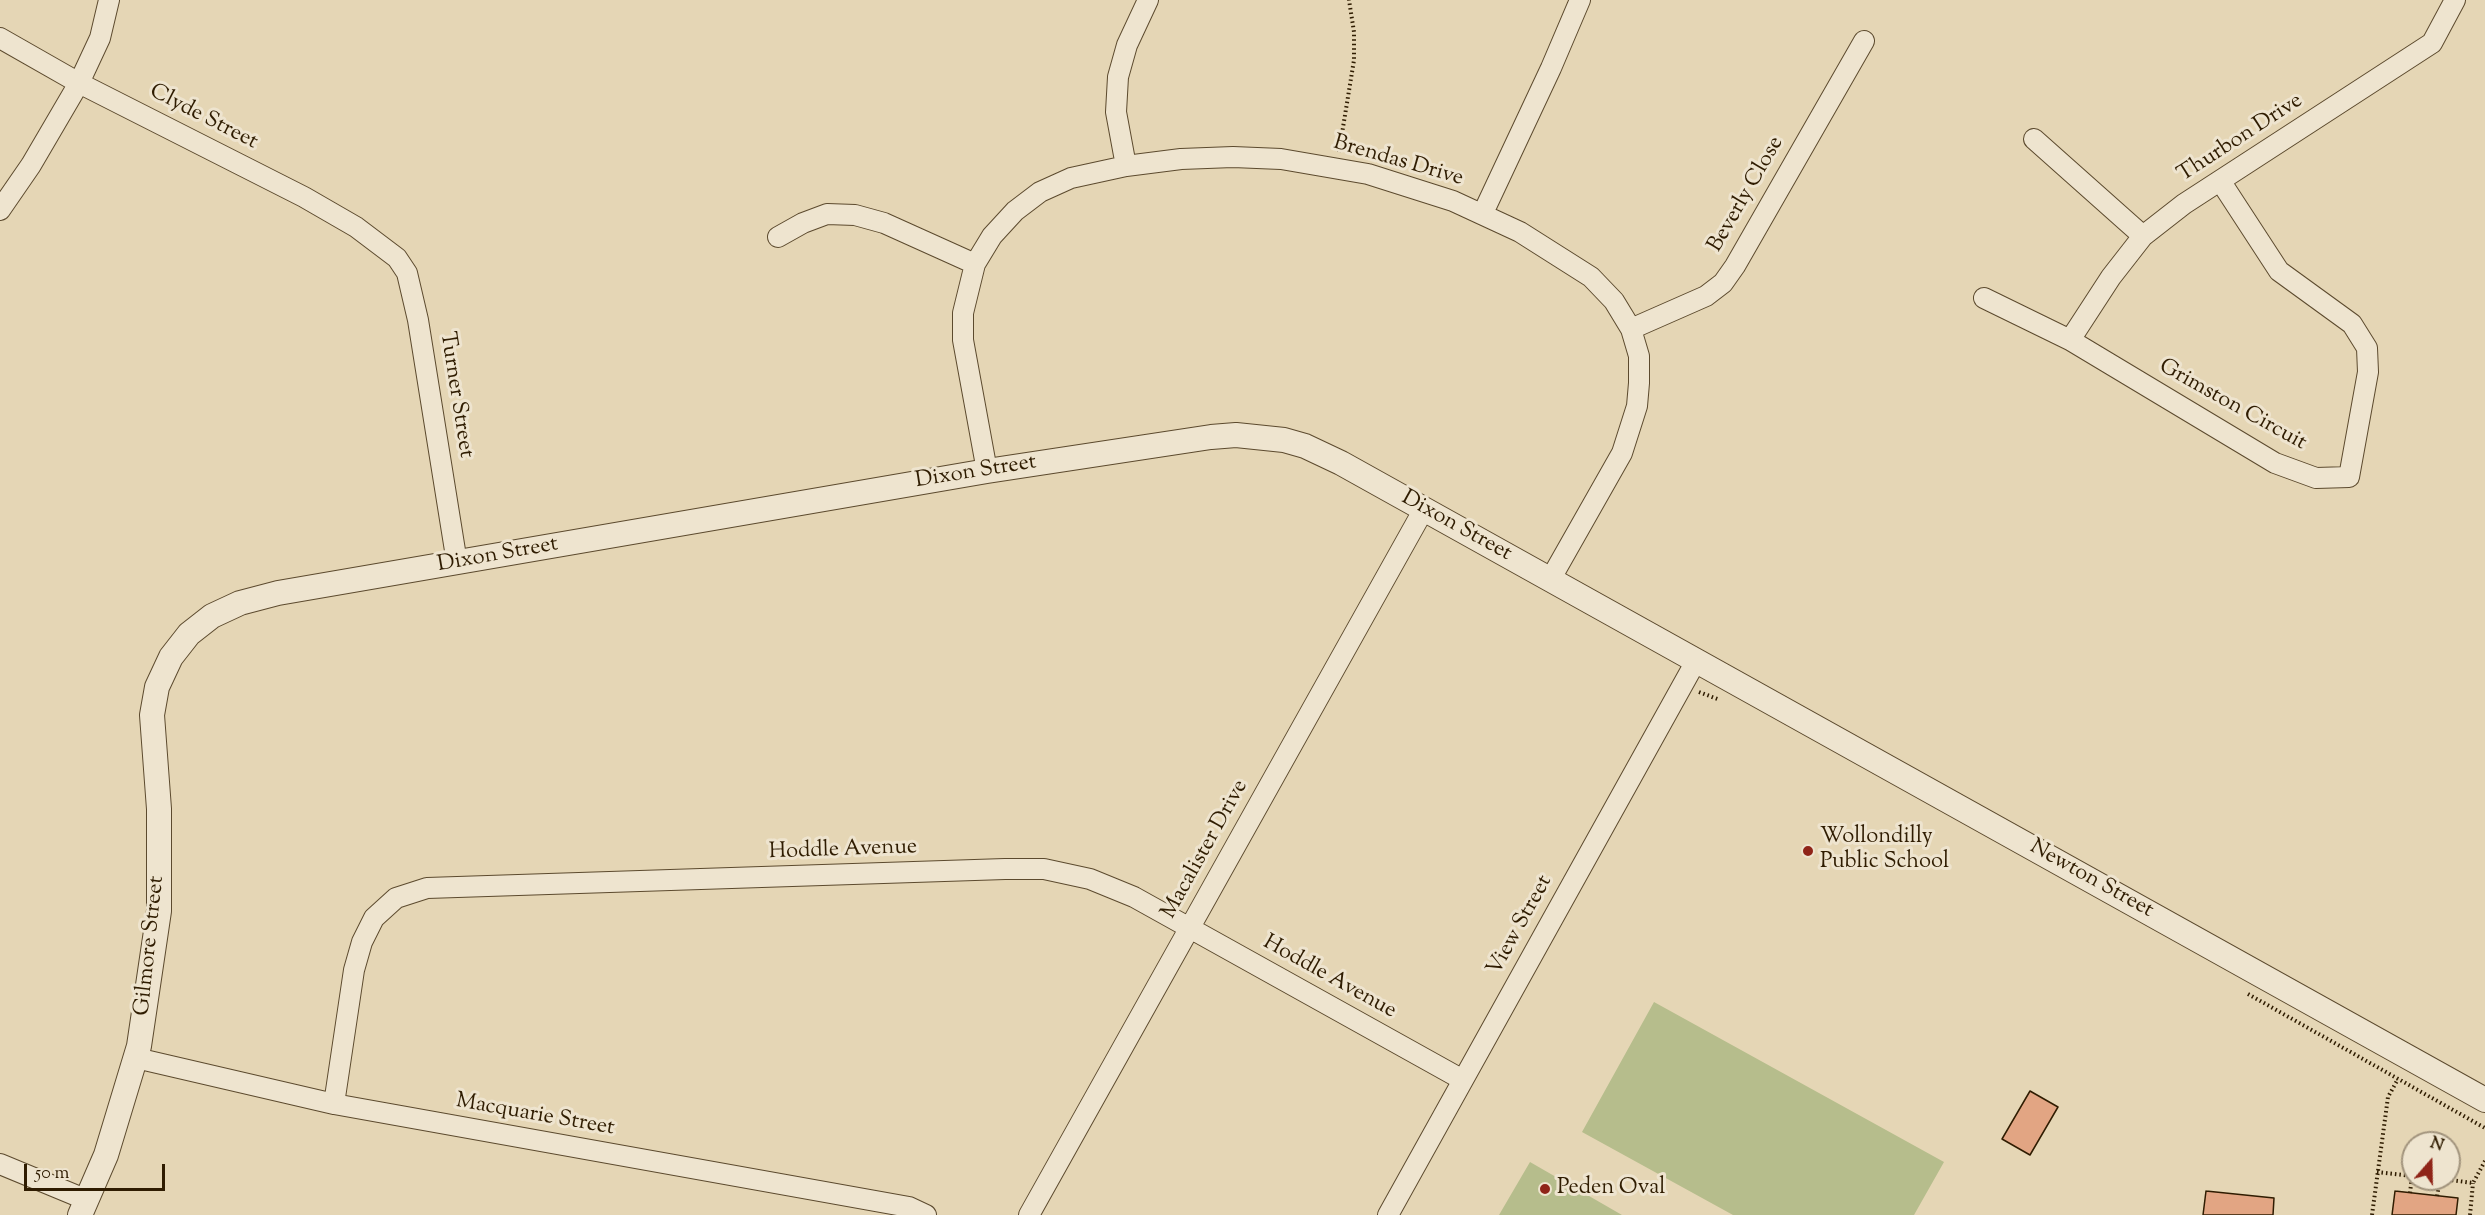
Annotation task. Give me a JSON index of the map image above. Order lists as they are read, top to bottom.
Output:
{
  "streets": {
    "street": [
      "Clyde Street",
      "Thurbon Drive",
      "Brendas Drive",
      "Beverly Close",
      "Turner Street",
      "Grimston Circuit",
      "Dixon Street",
      "Macalister Drive",
      "Hoddle Avenue",
      "Newton Street",
      "View Street",
      "Gilmore Street",
      "Macquarie Street"
    ]
  },
  "crossings": [
    ["Clyde Street", "Turner Street"],
    ["Thurbon Drive", "Grimston Circuit"],
    ["Brendas Drive", "Beverly Close"],
    ["Brendas Drive", "Dixon Street"],
    ["Turner Street", "Dixon Street"],
    ["Dixon Street", "Macalister Drive"],
    ["Dixon Street", "Newton Street"],
    ["Dixon Street", "View Street"],
    ["Dixon Street", "Gilmore Street"],
    ["Macalister Drive", "Hoddle Avenue"],
    ["Hoddle Avenue", "View Street"],
    ["Hoddle Avenue", "Macquarie Street"],
    ["Newton Street", "View Street"],
    ["Gilmore Street", "Macquarie Street"]
  ],
  "places": ["Wollondilly Public School", "Peden Oval"],
  "scale_bar": "50 m",
  "north": "top"
}
